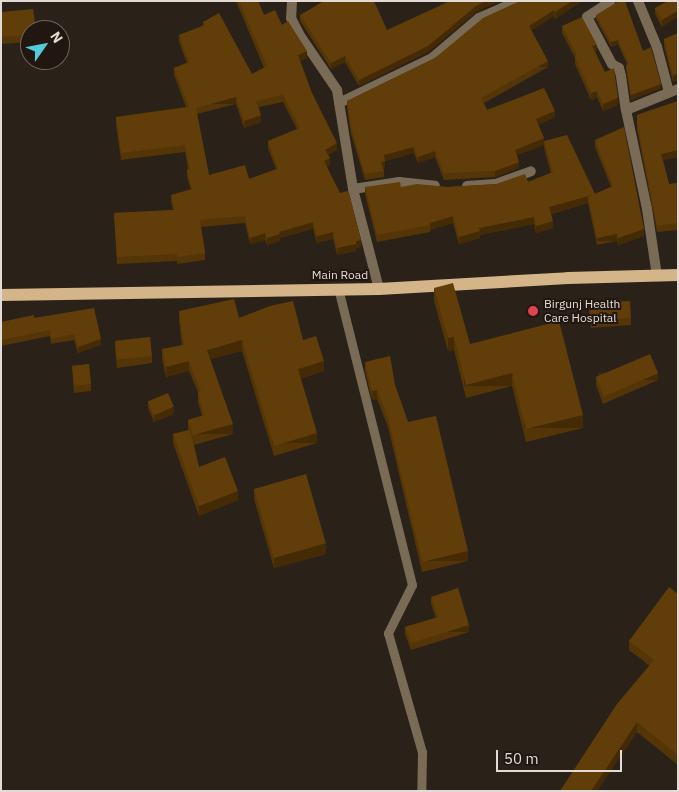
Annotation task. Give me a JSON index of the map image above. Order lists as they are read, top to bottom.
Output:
{
  "streets": {
    "main road": ["Main Road"]
  },
  "places": ["Birgunj Health Care Hospital"],
  "scale_bar": "50 m",
  "north": "top right"
}
